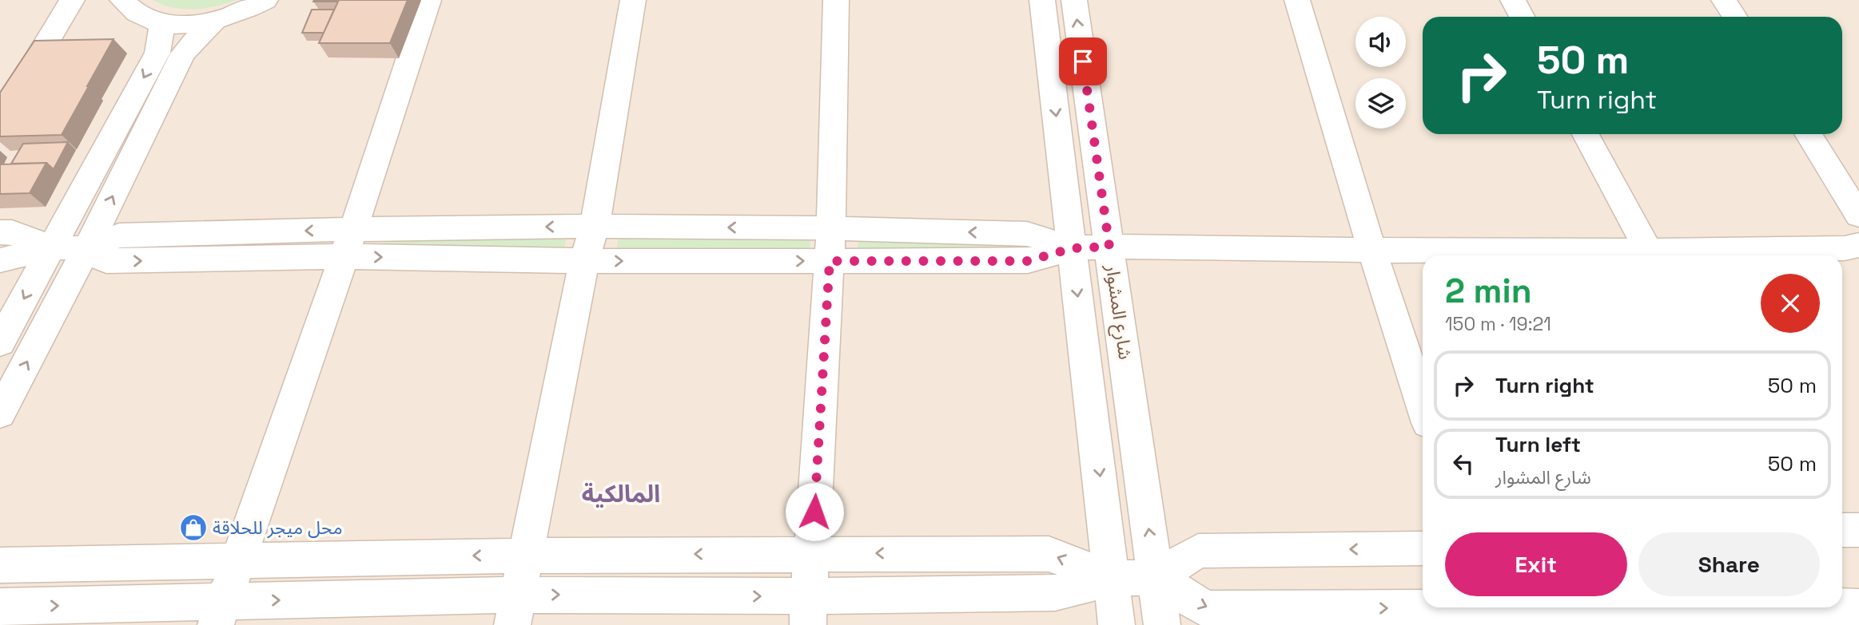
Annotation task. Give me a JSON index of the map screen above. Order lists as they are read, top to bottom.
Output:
{
  "streets": {
    "street": ["شارع المشوار"]
  },
  "districts": ["المالكية"],
  "places": {
    "shop": ["محل ميجر للحلاقة"]
  },
  "page": {
    "turn": ["50 m", "Turn right"],
    "heading": ["2 min", "150 m · 19:21"],
    "list": [
      {
        "name": "Turn right",
        "value": "50 m"
      },
      {
        "name": "Turn left",
        "note": "شارع المشوار",
        "value": "50 m"
      }
    ],
    "buttons": ["Exit", "Share"]
  }
}
